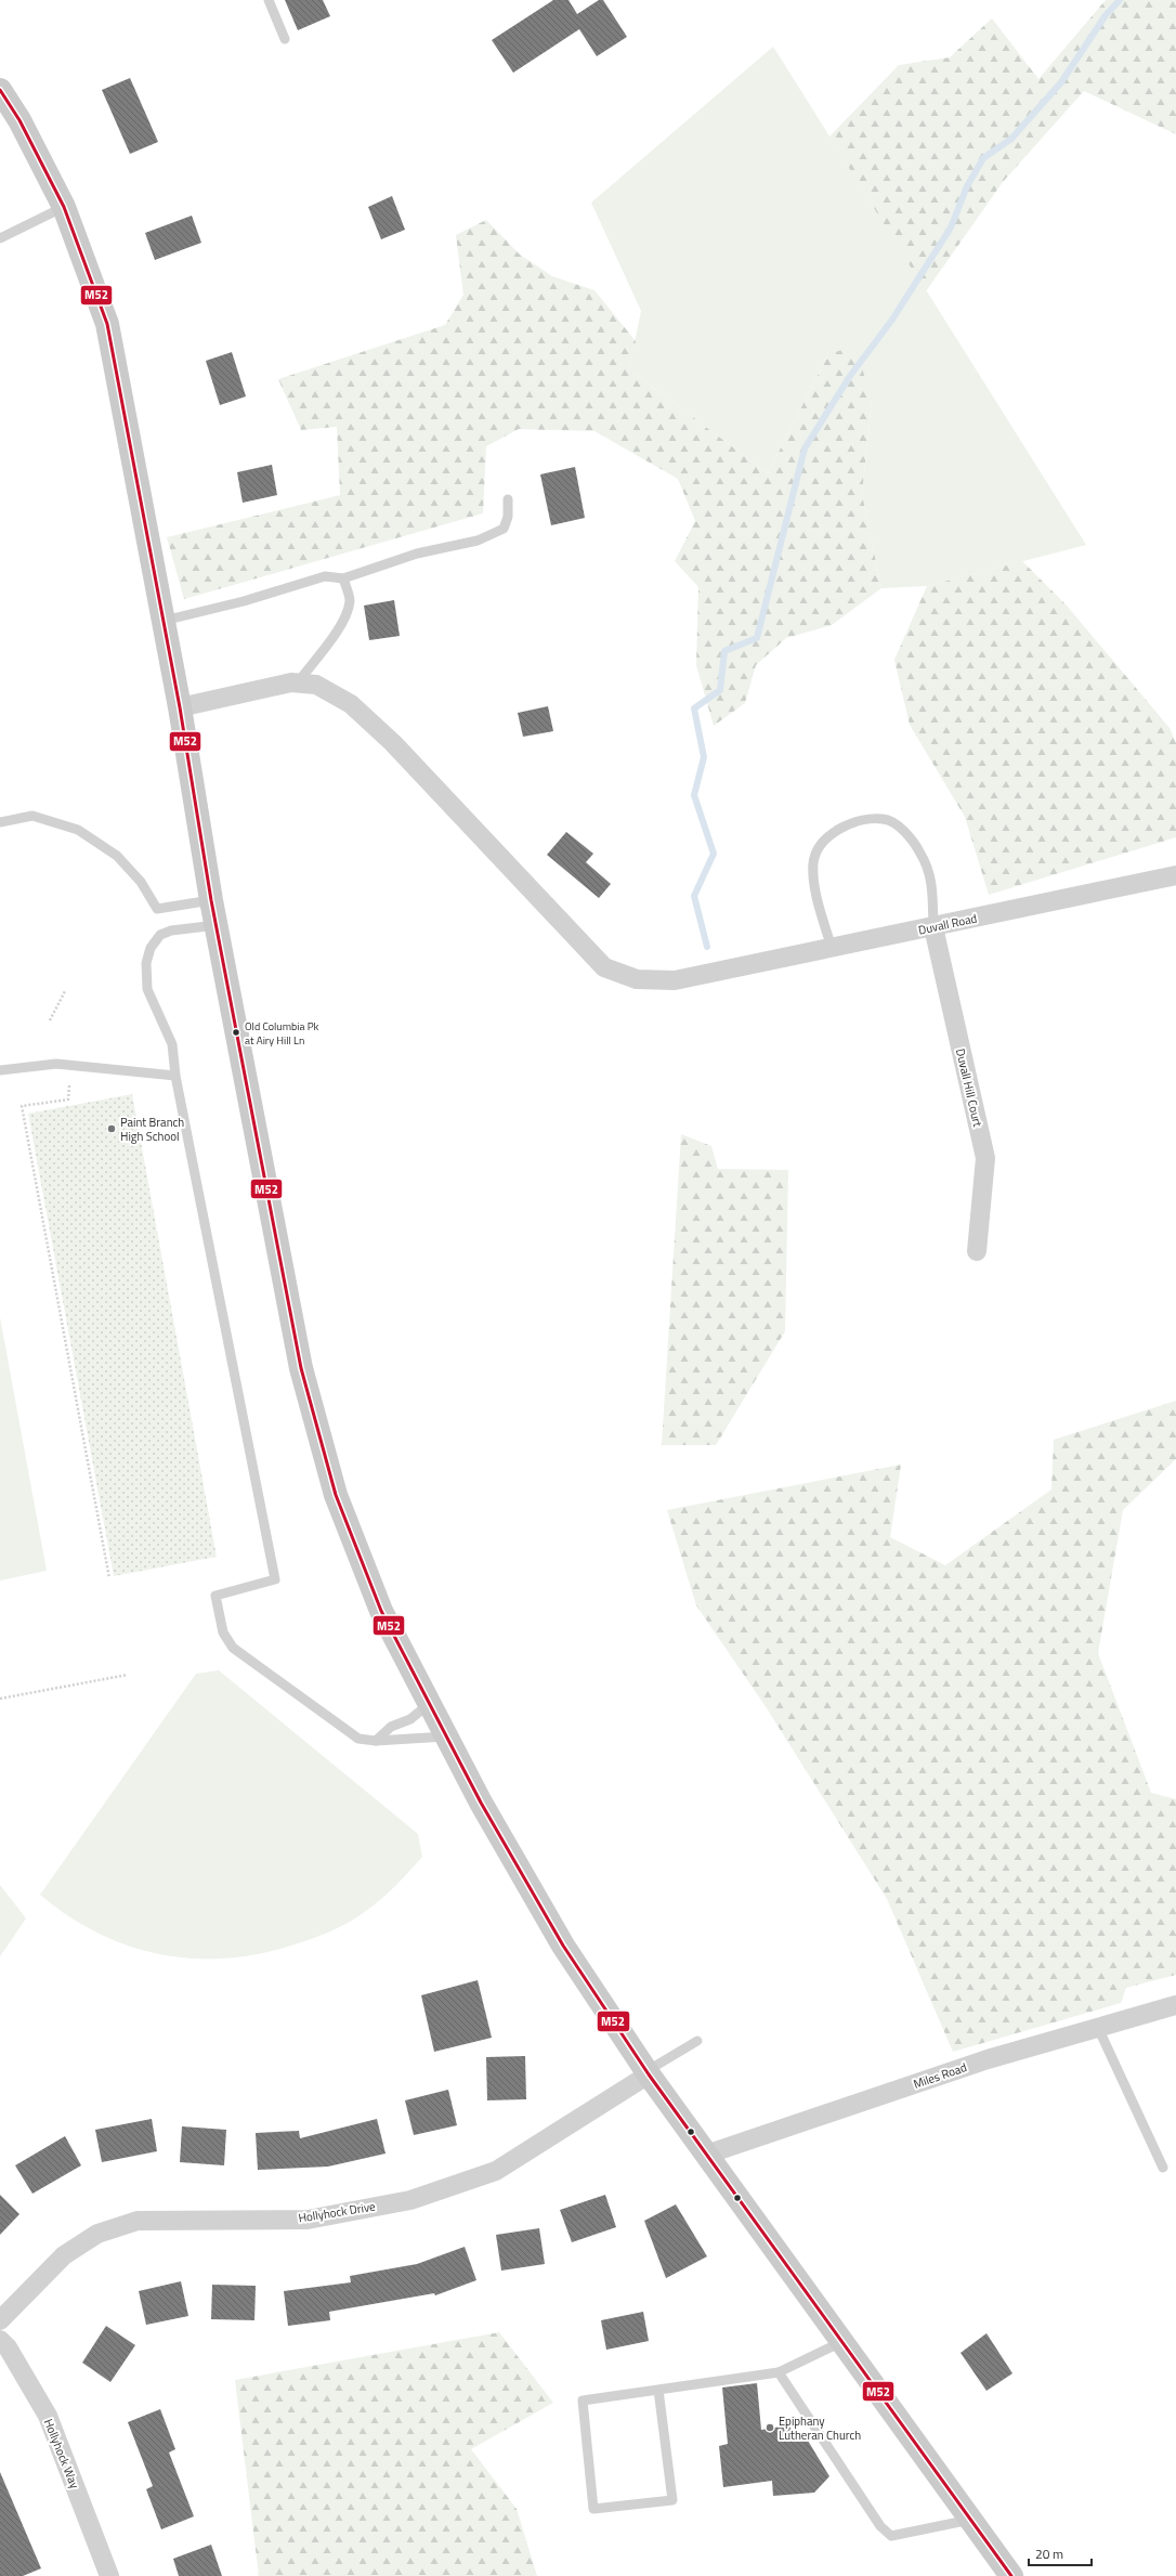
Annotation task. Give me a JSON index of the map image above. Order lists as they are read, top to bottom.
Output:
{
  "streets": {
    "street": [
      "Duvall Road",
      "Duvall Hill Court",
      "Miles Road",
      "Hollyhock Drive",
      "Hollyhock Way"
    ]
  },
  "crossings": [
    ["Duvall Road", "Duvall Hill Court"]
  ],
  "places": ["Old Columbia Pk at Airy Hill Ln", "Paint Branch High School", "Epiphany Lutheran Church"],
  "lines": ["transit line M52"],
  "scale_bar": "20 m"
}
